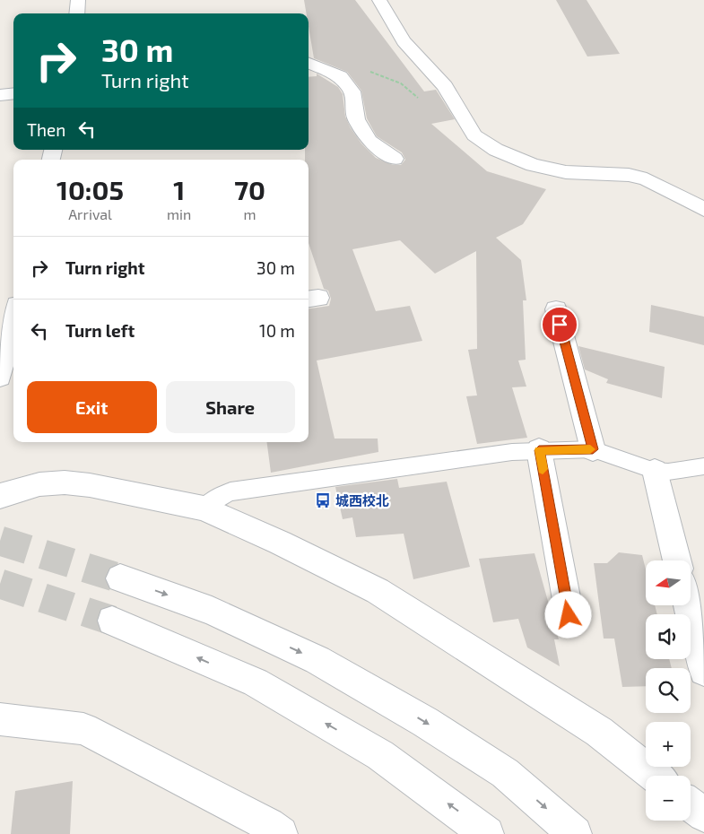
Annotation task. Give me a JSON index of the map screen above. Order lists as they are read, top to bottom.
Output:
{
  "places": {
    "bus stop": ["城西校北"]
  },
  "north": "left",
  "page": {
    "turn": ["30 m", "Turn right"],
    "then": "Then",
    "eta": [
      "10:05",
      "Arrival",
      "1",
      "min",
      "70",
      "m"
    ],
    "list": [
      {
        "name": "Turn right",
        "value": "30 m"
      },
      {
        "name": "Turn left",
        "value": "10 m"
      }
    ],
    "buttons": ["Exit", "Share"],
    "map_buttons": ["+", "−"]
  }
}
